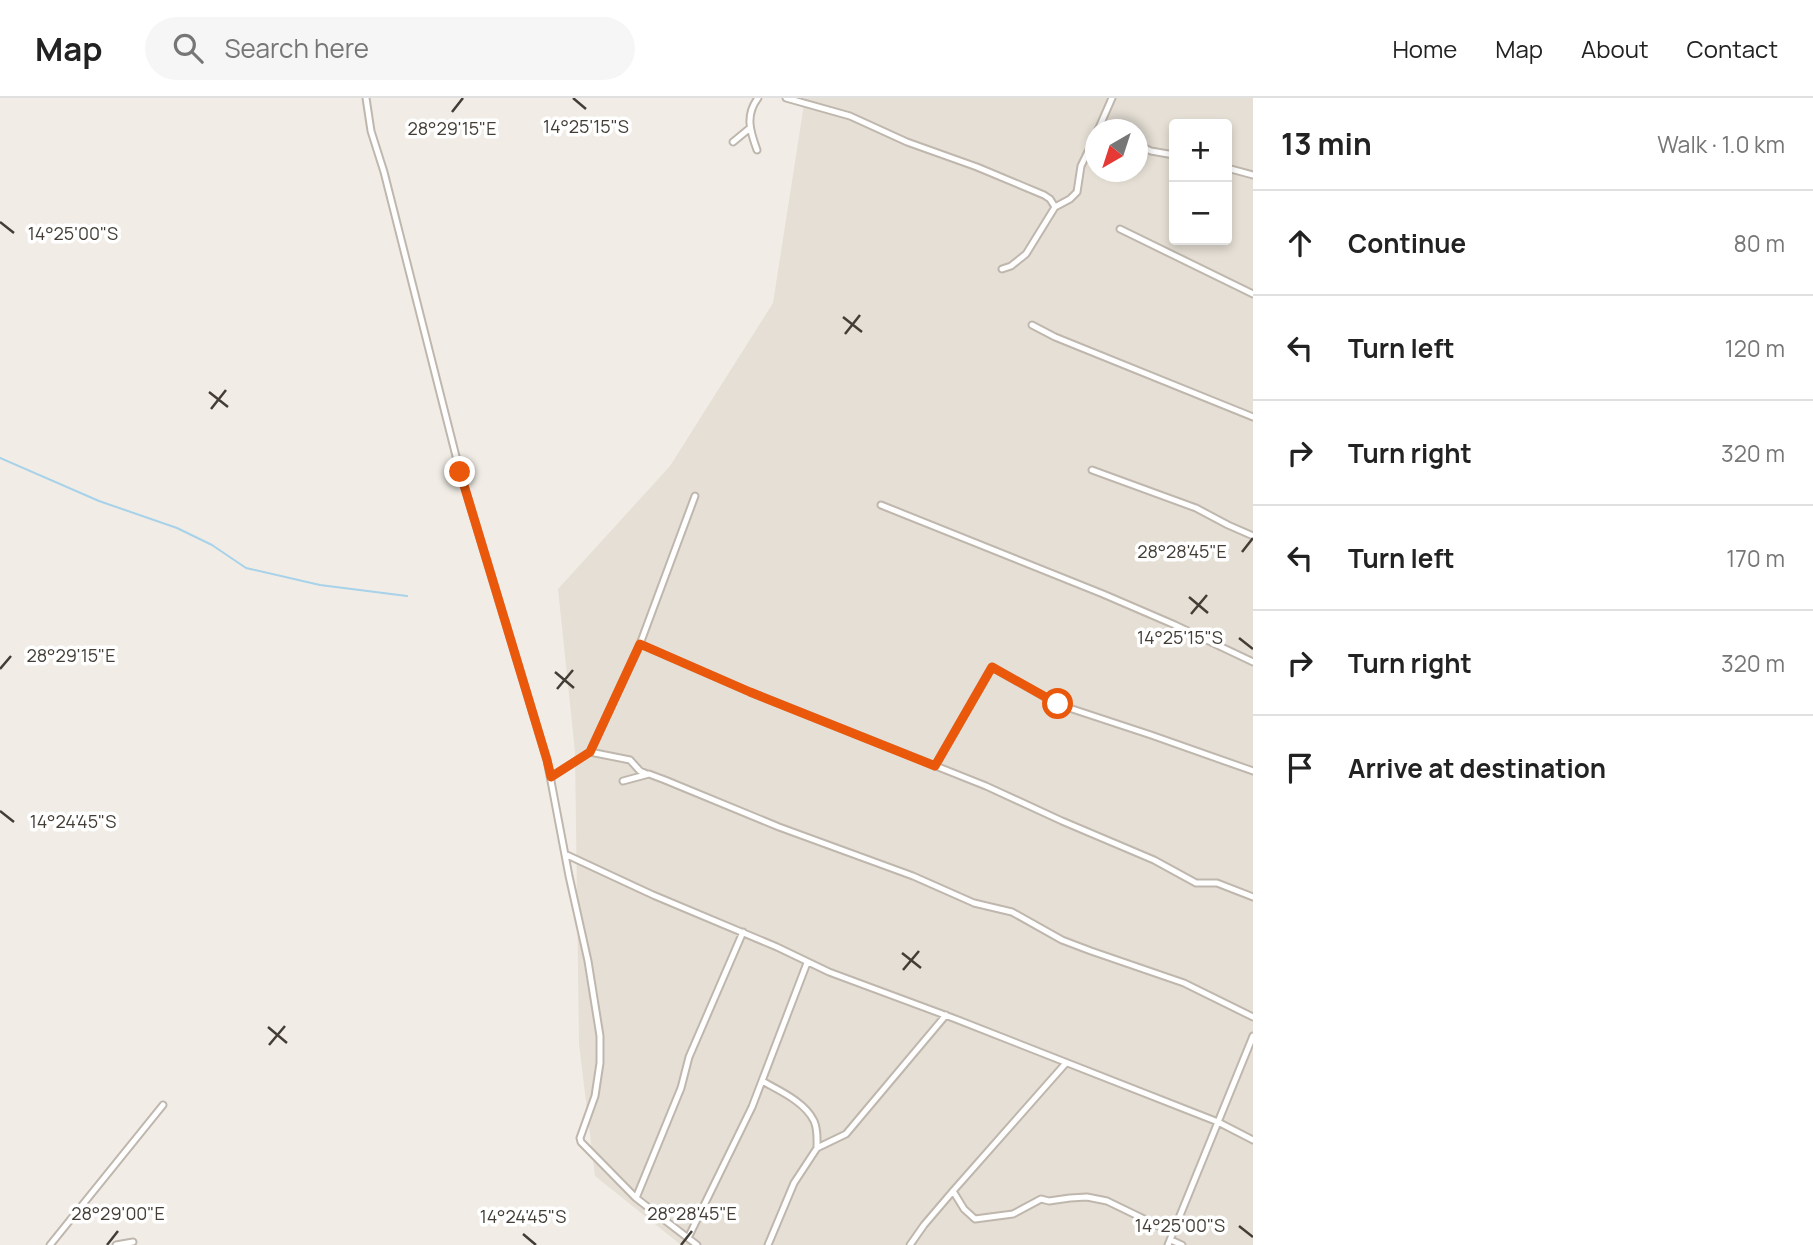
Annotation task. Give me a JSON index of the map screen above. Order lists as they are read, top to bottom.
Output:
{
  "north": "bottom left",
  "page": {
    "header": "Map",
    "search": "Search here",
    "nav": [
      "Home",
      "Map",
      "About",
      "Contact"
    ],
    "heading": ["13 min", "Walk · 1.0 km"],
    "map_buttons": ["+", "−"],
    "list": [
      ["Continue", "80 m"],
      ["Turn left", "120 m"],
      ["Turn right", "320 m"],
      ["Turn left", "170 m"],
      ["Turn right", "320 m"],
      "Arrive at destination"
    ]
  },
  "coordinates": [
    "14°25'15\"S",
    "28°29'15\"E",
    "14°25'00\"S",
    "28°28'45\"E",
    "14°24'45\"S",
    "28°29'00\"E"
  ]
}
